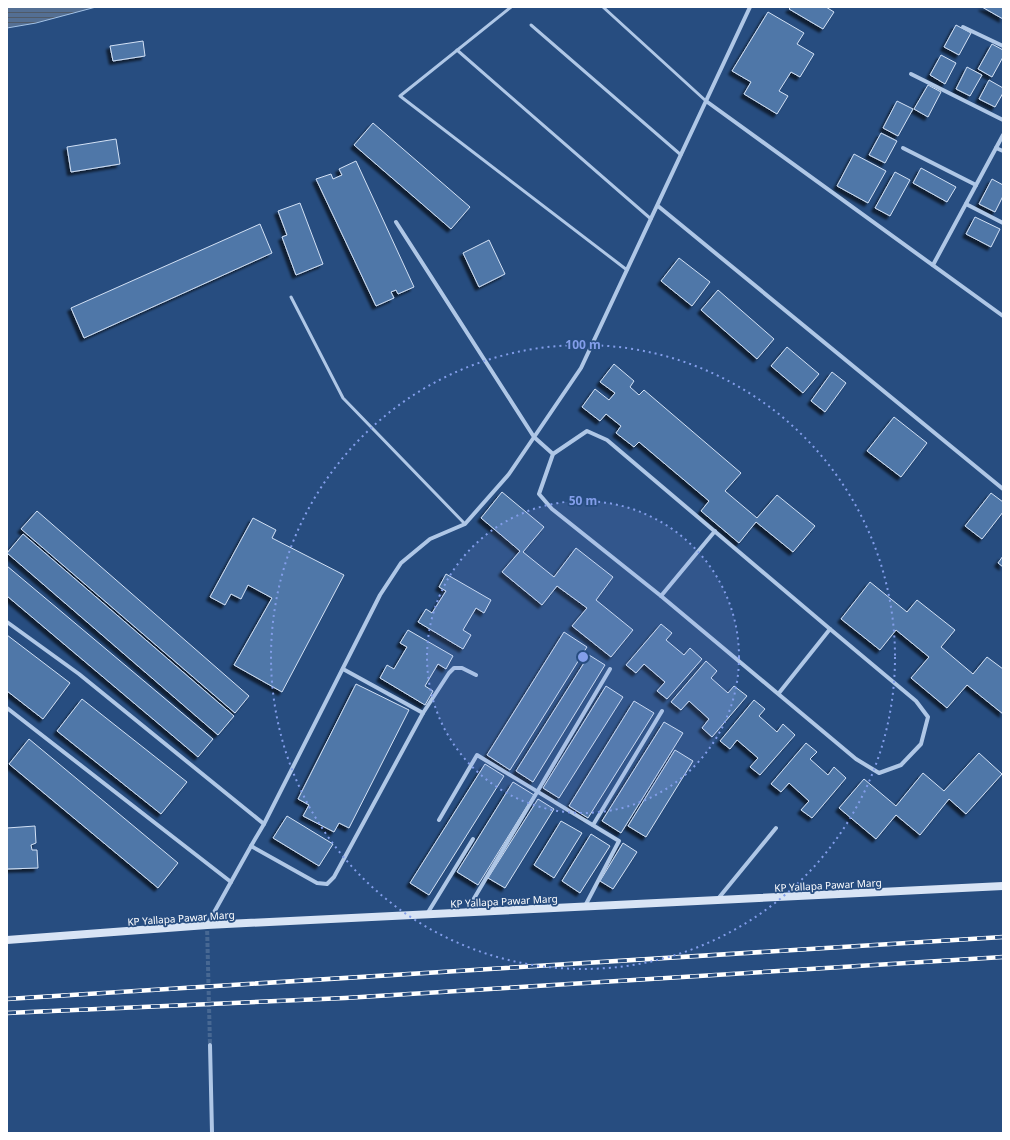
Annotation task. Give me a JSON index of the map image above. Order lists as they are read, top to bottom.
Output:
{
  "streets": {
    "street": ["KP Yallapa Pawar Marg"]
  },
  "rings": ["100 m", "50 m"]
}
